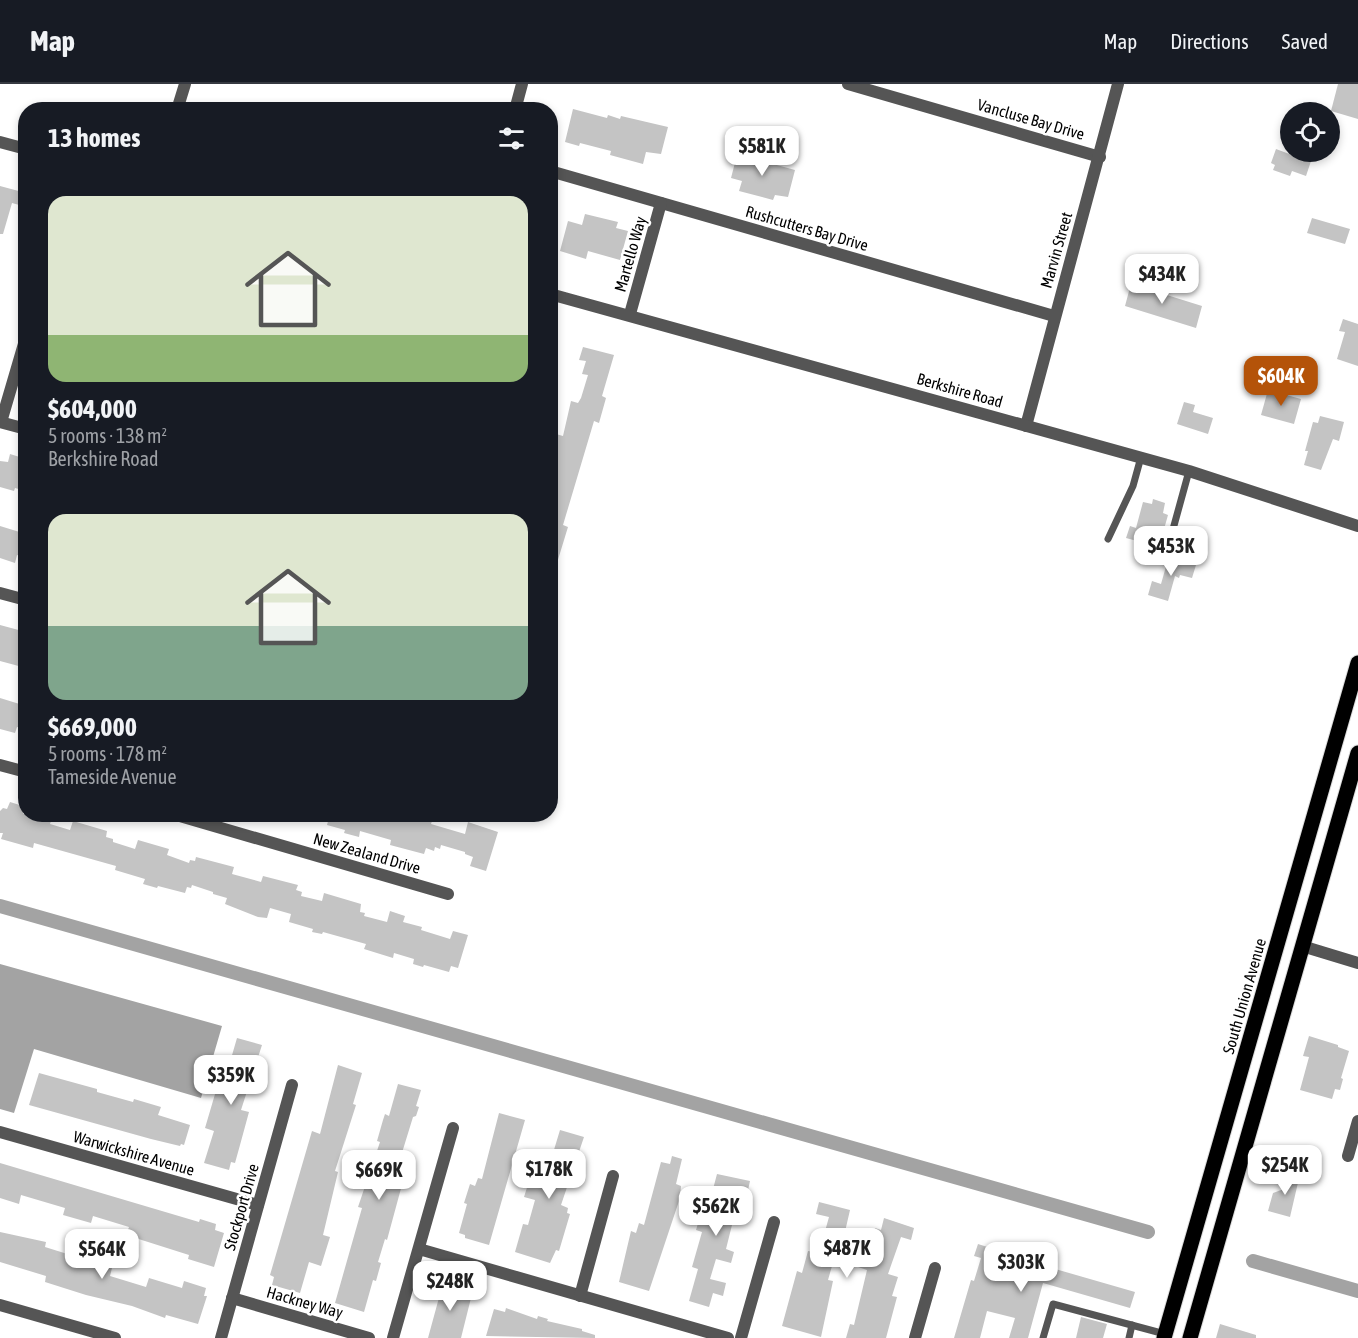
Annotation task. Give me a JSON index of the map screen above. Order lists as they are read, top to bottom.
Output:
{
  "streets": {
    "main road": ["South Union Avenue"],
    "street": [
      "Vancluse Bay Drive",
      "Rushcutters Bay Drive",
      "Marvin Street",
      "Martello Way",
      "Berkshire Road",
      "New Zealand Drive",
      "Warwickshire Avenue",
      "Stockport Drive",
      "Hackney Way"
    ]
  },
  "crossings": [
    ["Vancluse Bay Drive", "Marvin Street"],
    ["Rushcutters Bay Drive", "Marvin Street"],
    ["Rushcutters Bay Drive", "Martello Way"],
    ["Marvin Street", "Berkshire Road"],
    ["Martello Way", "Berkshire Road"],
    ["Warwickshire Avenue", "Stockport Drive"],
    ["Stockport Drive", "Hackney Way"]
  ],
  "page": {
    "header": "Map",
    "nav": ["Map", "Directions", "Saved"],
    "heading": "13 homes",
    "price": [
      "$581K",
      "$434K",
      "$604K",
      "$453K",
      "$359K",
      "$254K",
      "$178K",
      "$669K",
      "$562K",
      "$487K",
      "$564K",
      "$303K",
      "$248K"
    ],
    "list": [
      {
        "name": "$604,000",
        "note": "5 rooms · 138 m² · Berkshire Road"
      },
      {
        "name": "$669,000",
        "note": "5 rooms · 178 m² · Tameside Avenue"
      }
    ]
  }
}
